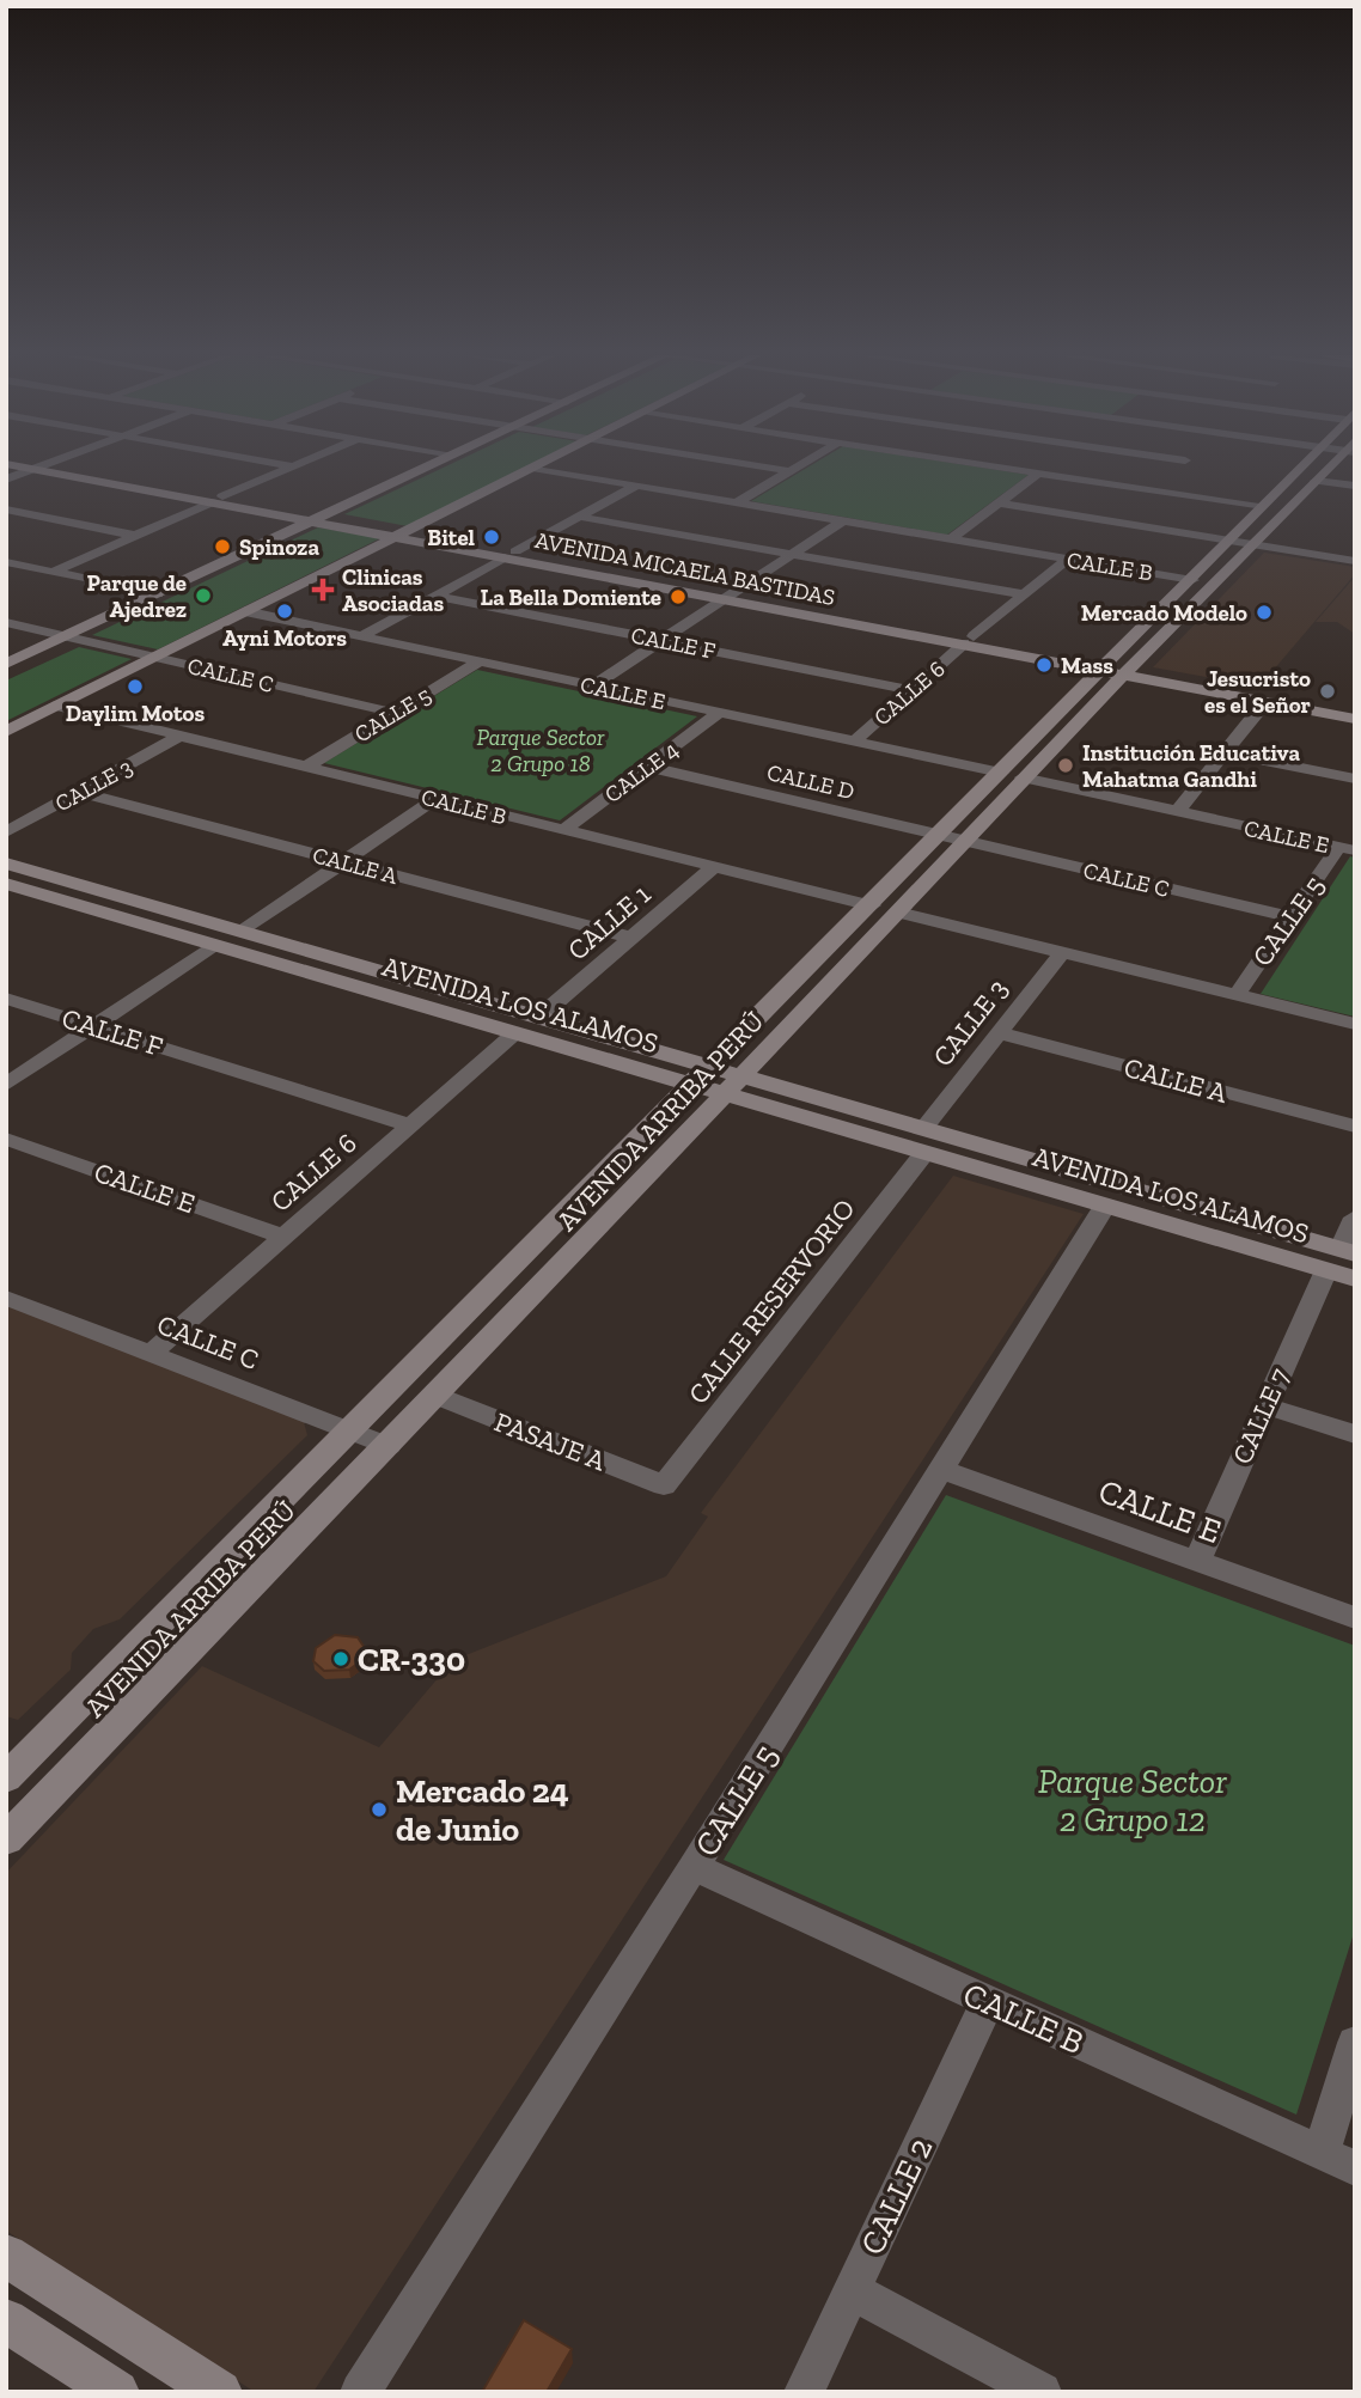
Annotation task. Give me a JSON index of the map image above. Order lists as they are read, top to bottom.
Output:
{
  "streets": {
    "street": [
      "CALLE B",
      "AVENIDA MICAELA BASTIDAS",
      "CALLE F",
      "CALLE C",
      "CALLE E",
      "CALLE 6",
      "CALLE 5",
      "CALLE 4",
      "CALLE D",
      "CALLE 3",
      "CALLE A",
      "CALLE 1",
      "AVENIDA LOS ALAMOS",
      "AVENIDA ARRIBA PERÚ",
      "CALLE RESERVORIO",
      "CALLE 7",
      "PASAJE A",
      "CALLE 2"
    ]
  },
  "crossings": [
    ["CALLE B", "CALLE 5"],
    ["CALLE B", "CALLE 4"],
    ["CALLE B", "CALLE 3"],
    ["CALLE B", "CALLE 1"],
    ["CALLE B", "AVENIDA ARRIBA PERÚ"],
    ["CALLE B", "CALLE 2"],
    ["AVENIDA MICAELA BASTIDAS", "CALLE 6"],
    ["AVENIDA MICAELA BASTIDAS", "AVENIDA ARRIBA PERÚ"],
    ["CALLE F", "CALLE 6"],
    ["CALLE C", "CALLE 6"],
    ["CALLE C", "CALLE 5"],
    ["CALLE C", "CALLE D"],
    ["CALLE C", "AVENIDA ARRIBA PERÚ"],
    ["CALLE E", "CALLE 6"],
    ["CALLE E", "CALLE 5"],
    ["CALLE E", "CALLE 4"],
    ["CALLE E", "AVENIDA ARRIBA PERÚ"],
    ["CALLE E", "CALLE 7"],
    ["CALLE 6", "AVENIDA LOS ALAMOS"],
    ["CALLE 5", "AVENIDA LOS ALAMOS"],
    ["CALLE 4", "CALLE D"],
    ["CALLE D", "AVENIDA ARRIBA PERÚ"],
    ["CALLE 3", "CALLE A"],
    ["CALLE 3", "AVENIDA LOS ALAMOS"],
    ["CALLE 3", "CALLE RESERVORIO"],
    ["CALLE A", "CALLE 1"],
    ["CALLE 1", "AVENIDA LOS ALAMOS"],
    ["AVENIDA LOS ALAMOS", "AVENIDA ARRIBA PERÚ"],
    ["AVENIDA LOS ALAMOS", "CALLE RESERVORIO"],
    ["AVENIDA LOS ALAMOS", "CALLE 7"],
    ["AVENIDA ARRIBA PERÚ", "PASAJE A"],
    ["CALLE RESERVORIO", "PASAJE A"]
  ],
  "parks": ["Parque Sector 2 Grupo 18", "Parque Sector 2 Grupo 12"],
  "places": {
    "other": [
      "Bitel",
      "Spinoza",
      "Parque de Ajedrez",
      "La Bella Domiente",
      "Ayni Motors",
      "Mercado Modelo",
      "Mass",
      "Daylim Motos",
      "Jesucristo es el Señor",
      "Institución Educativa Mahatma Gandhi",
      "CR-330",
      "Mercado 24 de Junio"
    ],
    "health": ["Clinicas Asociadas"]
  }
}
